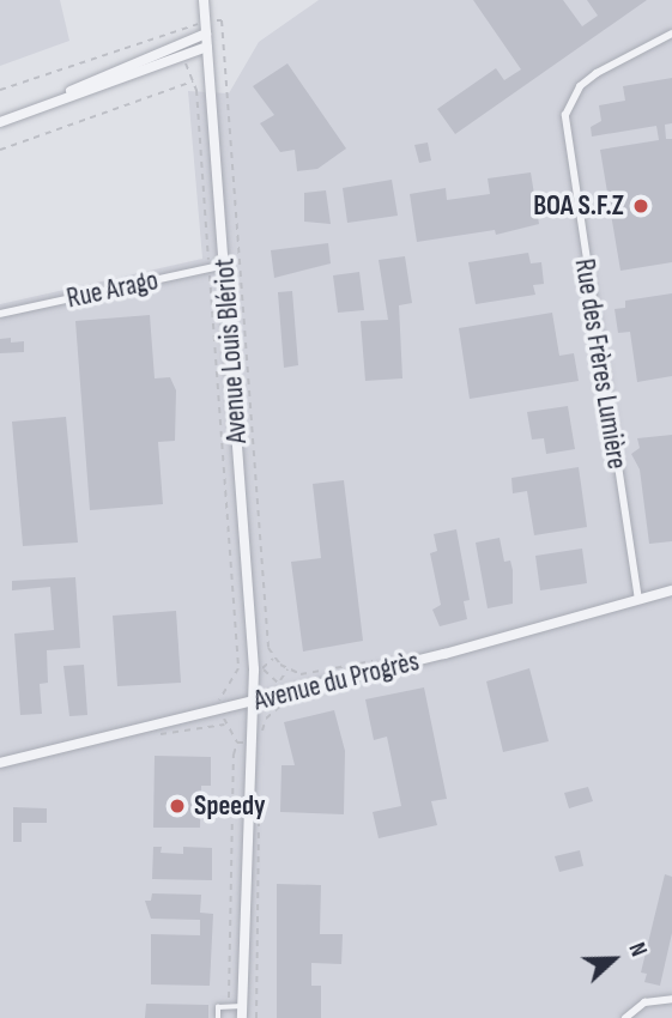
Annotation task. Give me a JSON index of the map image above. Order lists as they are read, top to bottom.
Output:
{
  "streets": {
    "street": [
      "Rue Arago",
      "Avenue Louis Blériot",
      "Rue des Frères Lumière",
      "Avenue du Progrès"
    ]
  },
  "crossings": [
    ["Rue Arago", "Avenue Louis Blériot"],
    ["Avenue Louis Blériot", "Avenue du Progrès"],
    ["Rue des Frères Lumière", "Avenue du Progrès"]
  ],
  "places": ["BOA S.F.Z", "Speedy"],
  "north": "right"
}
